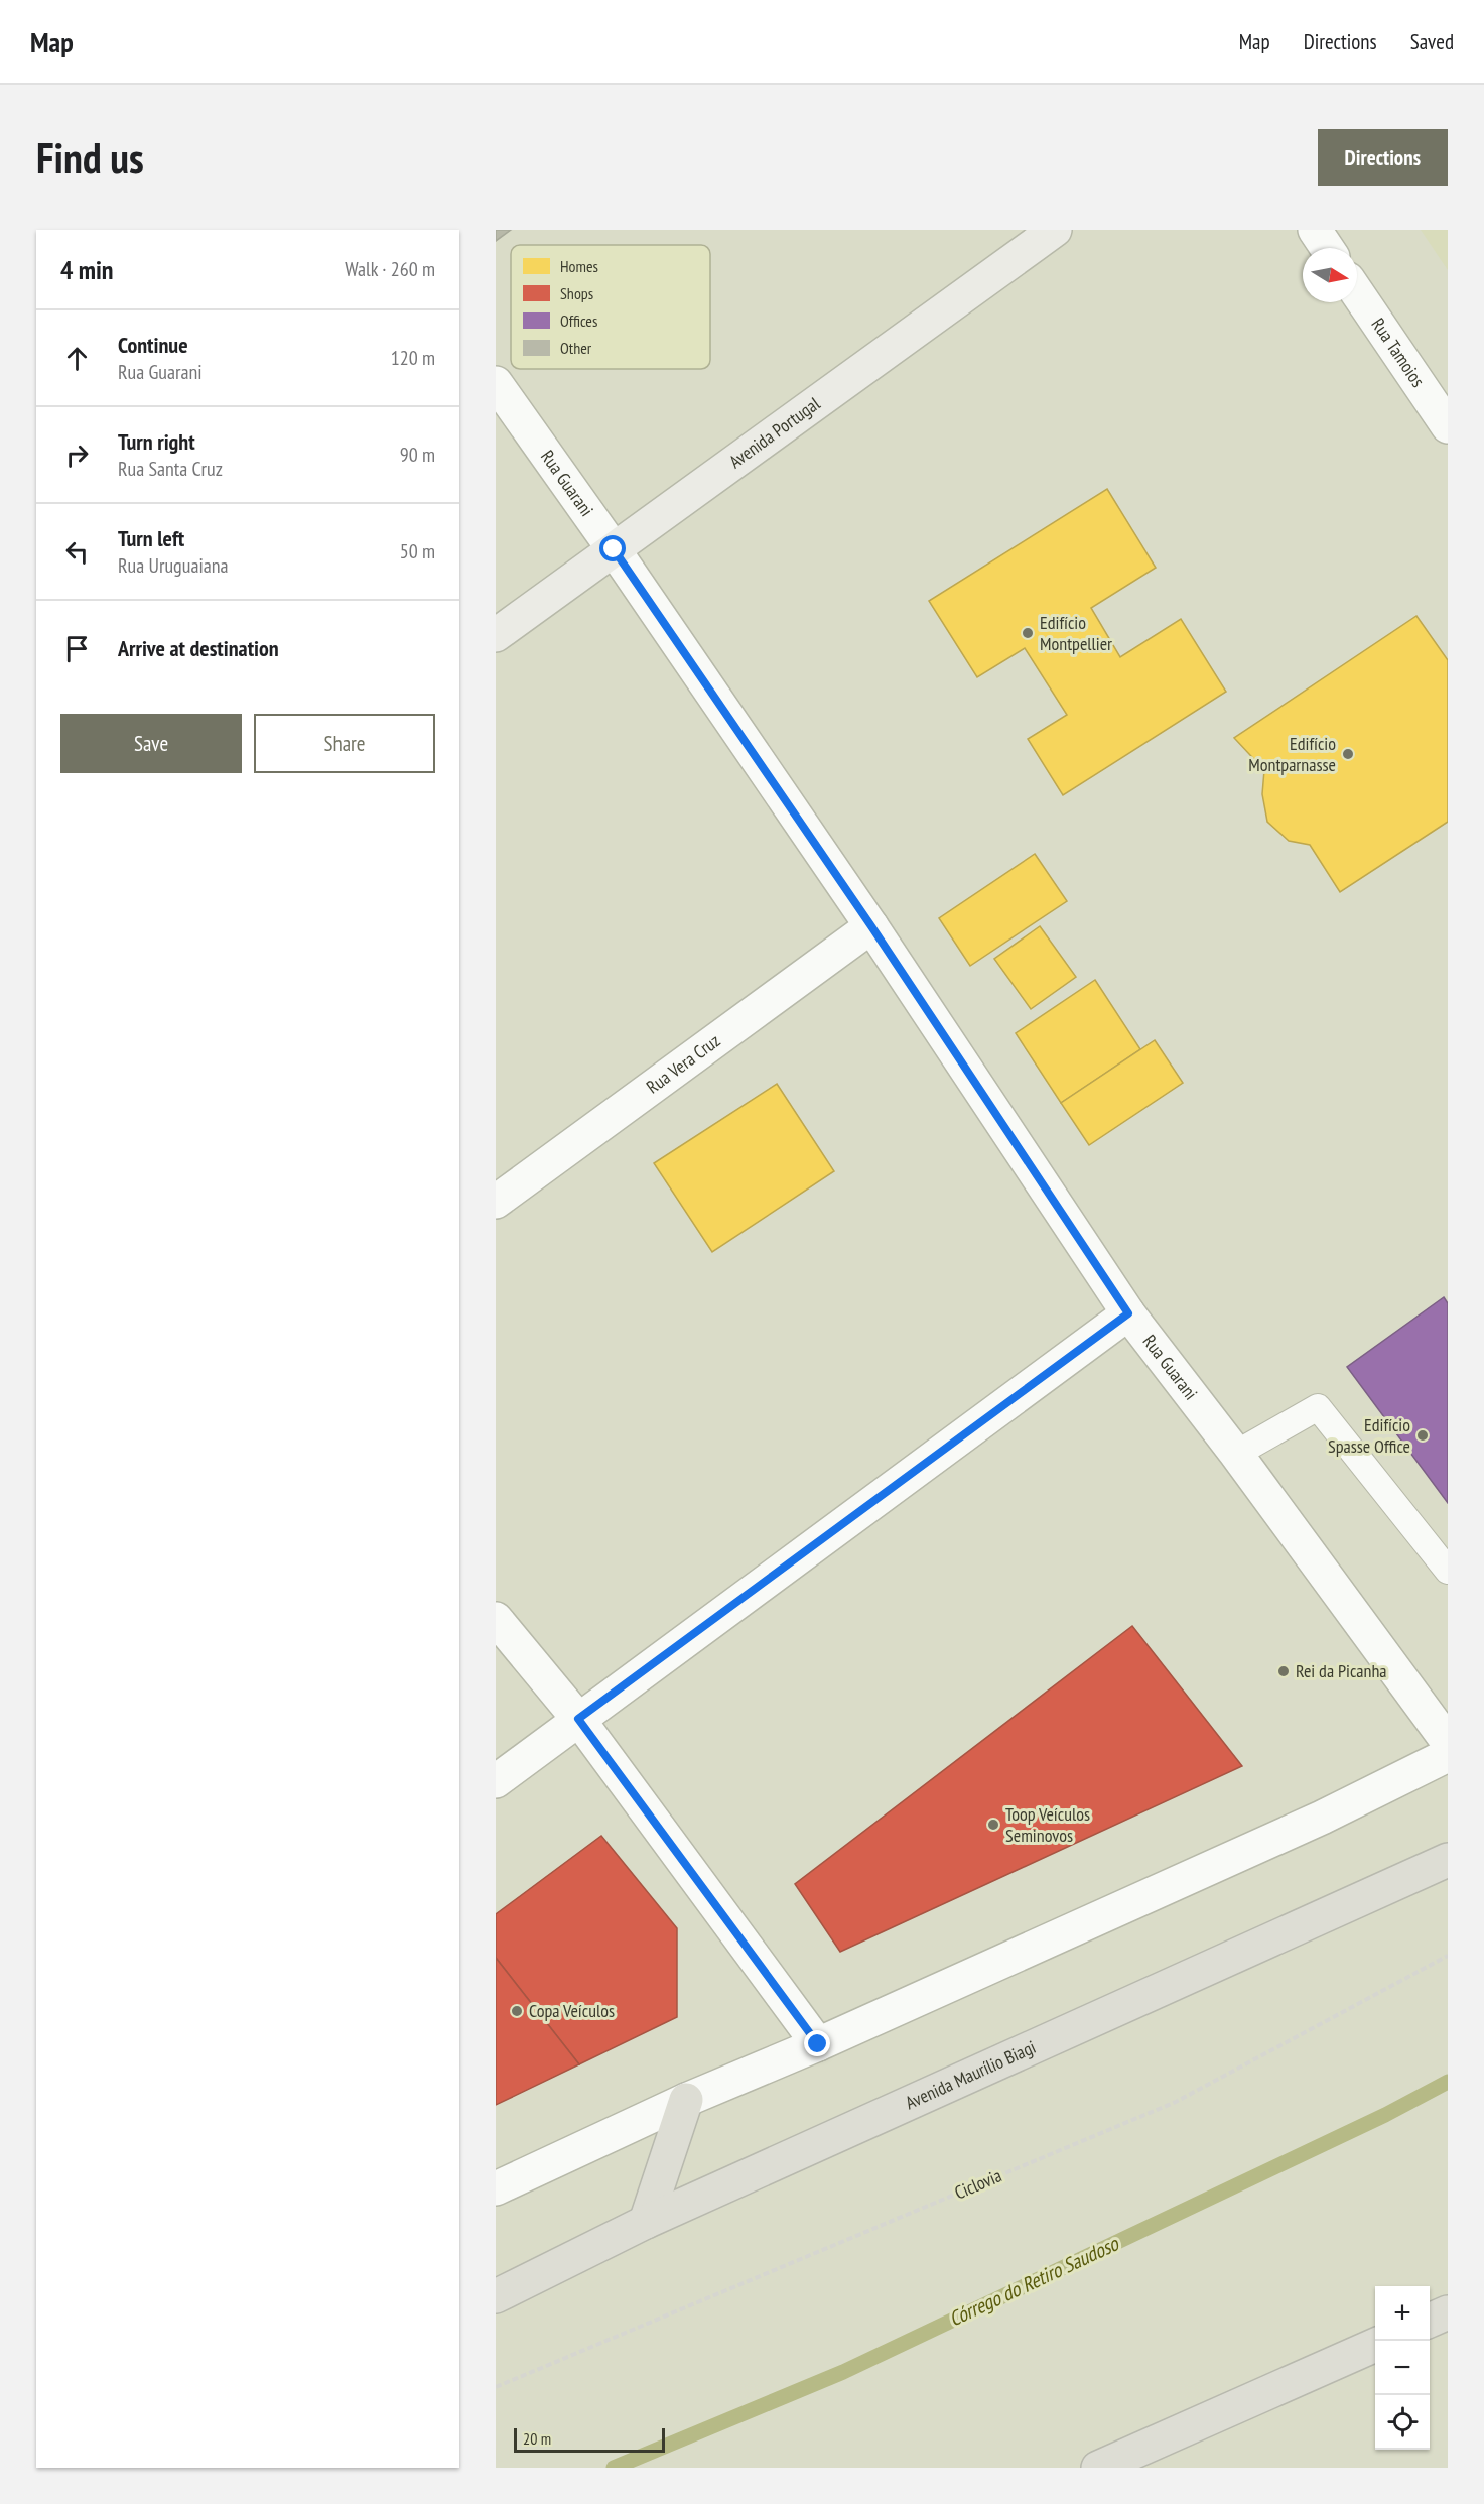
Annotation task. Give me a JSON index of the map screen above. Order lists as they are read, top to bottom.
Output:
{
  "streets": {
    "main road": ["Avenida Portugal", "Avenida Maurílio Biagi"],
    "street": ["Rua Tamoios", "Rua Guarani", "Rua Vera Cruz"],
    "path": ["Ciclovia"]
  },
  "crossings": [
    ["Avenida Portugal", "Rua Guarani"],
    ["Rua Guarani", "Rua Vera Cruz"]
  ],
  "water": ["Córrego do Retiro Saudoso"],
  "places": [
    "Edifício Montpellier",
    "Edifício Montparnasse",
    "Edifício Spasse Office",
    "Rei da Picanha",
    "Toop Veículos Seminovos",
    "Copa Veículos"
  ],
  "legend": [
    "Homes",
    "Shops",
    "Offices",
    "Other"
  ],
  "scale_bar": "20 m",
  "north": "right",
  "page": {
    "header": "Map",
    "nav": ["Map", "Directions", "Saved"],
    "buttons": [
      "Directions",
      ["Save", "Share"]
    ],
    "title": "Find us",
    "heading": ["4 min", "Walk · 260 m"],
    "list": [
      ["Continue", "Rua Guarani", "120 m"],
      ["Turn right", "Rua Santa Cruz", "90 m"],
      ["Turn left", "Rua Uruguaiana", "50 m"],
      "Arrive at destination"
    ],
    "map_buttons": ["+", "−"],
    "scale": "20 m"
  }
}
